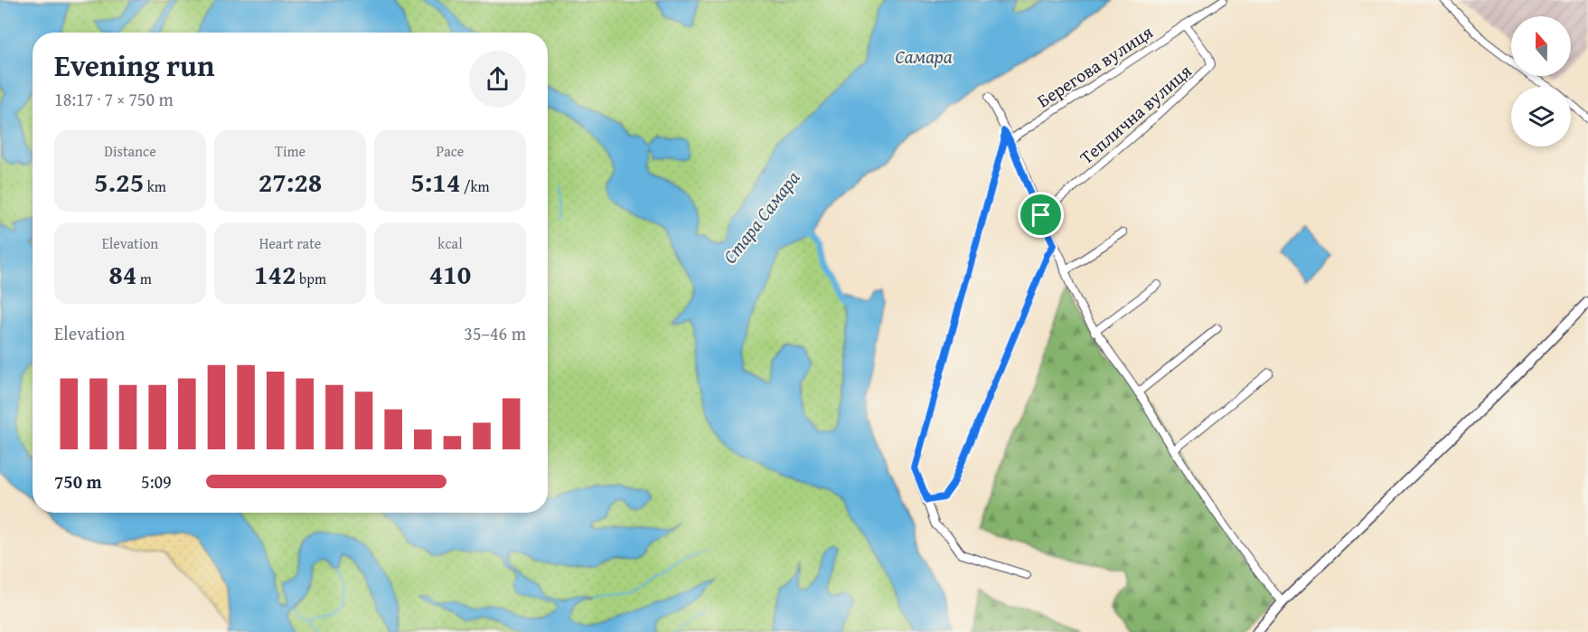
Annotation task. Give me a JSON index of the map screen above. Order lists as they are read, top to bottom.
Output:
{
  "streets": {
    "street": ["Берегова вулиця", "Теплична вулиця"]
  },
  "crossings": [
    ["Берегова вулиця", "Теплична вулиця"]
  ],
  "water": ["Самара", "Стара Самара"],
  "north": "top",
  "page": {
    "heading": ["Evening run", "18:17 · 7 × 750 m"],
    "stats": [
      ["Distance", "5.25 km"],
      ["Time", "27:28"],
      ["Pace", "5:14 /km"],
      ["Elevation", "84 m"],
      ["Heart rate", "142 bpm"],
      ["kcal", "410"]
    ],
    "chart": ["Elevation", "35–46 m"],
    "list": [
      {
        "name": "750 m",
        "note": "5:09"
      }
    ]
  }
}
